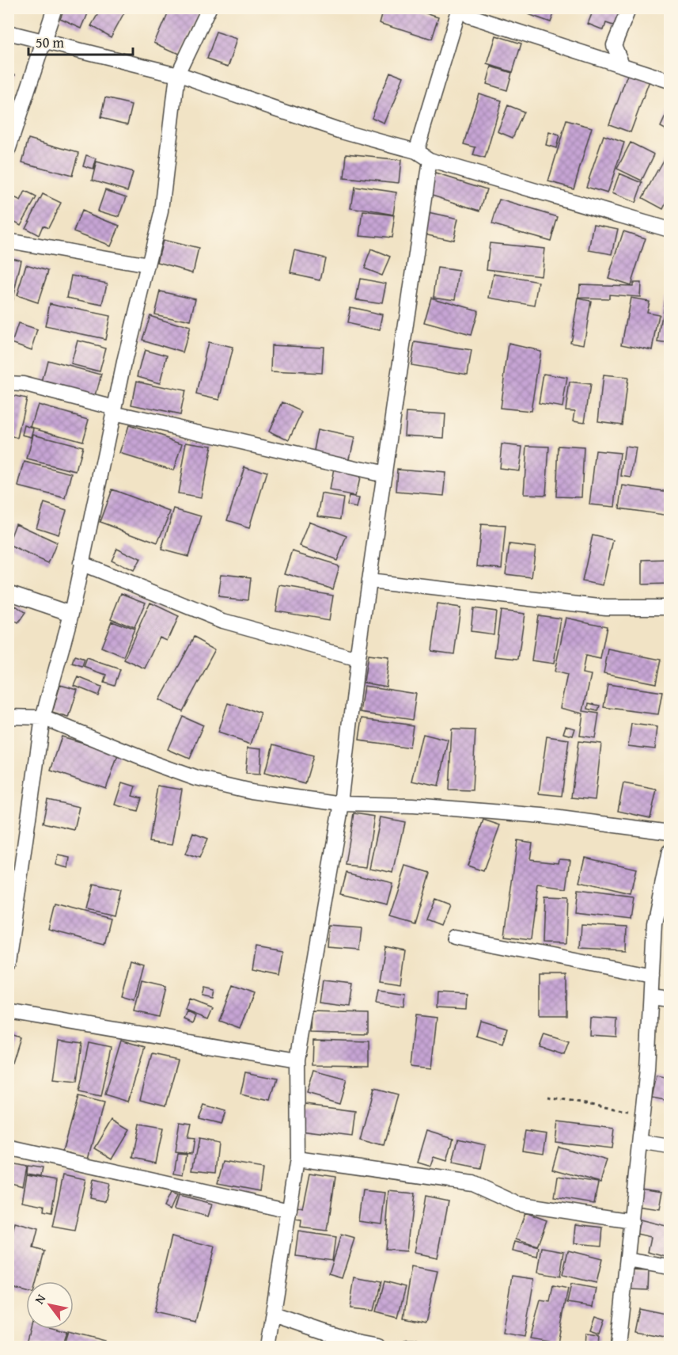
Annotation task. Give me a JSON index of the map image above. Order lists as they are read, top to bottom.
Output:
{
  "scale_bar": "50 m",
  "north": "top left"
}
